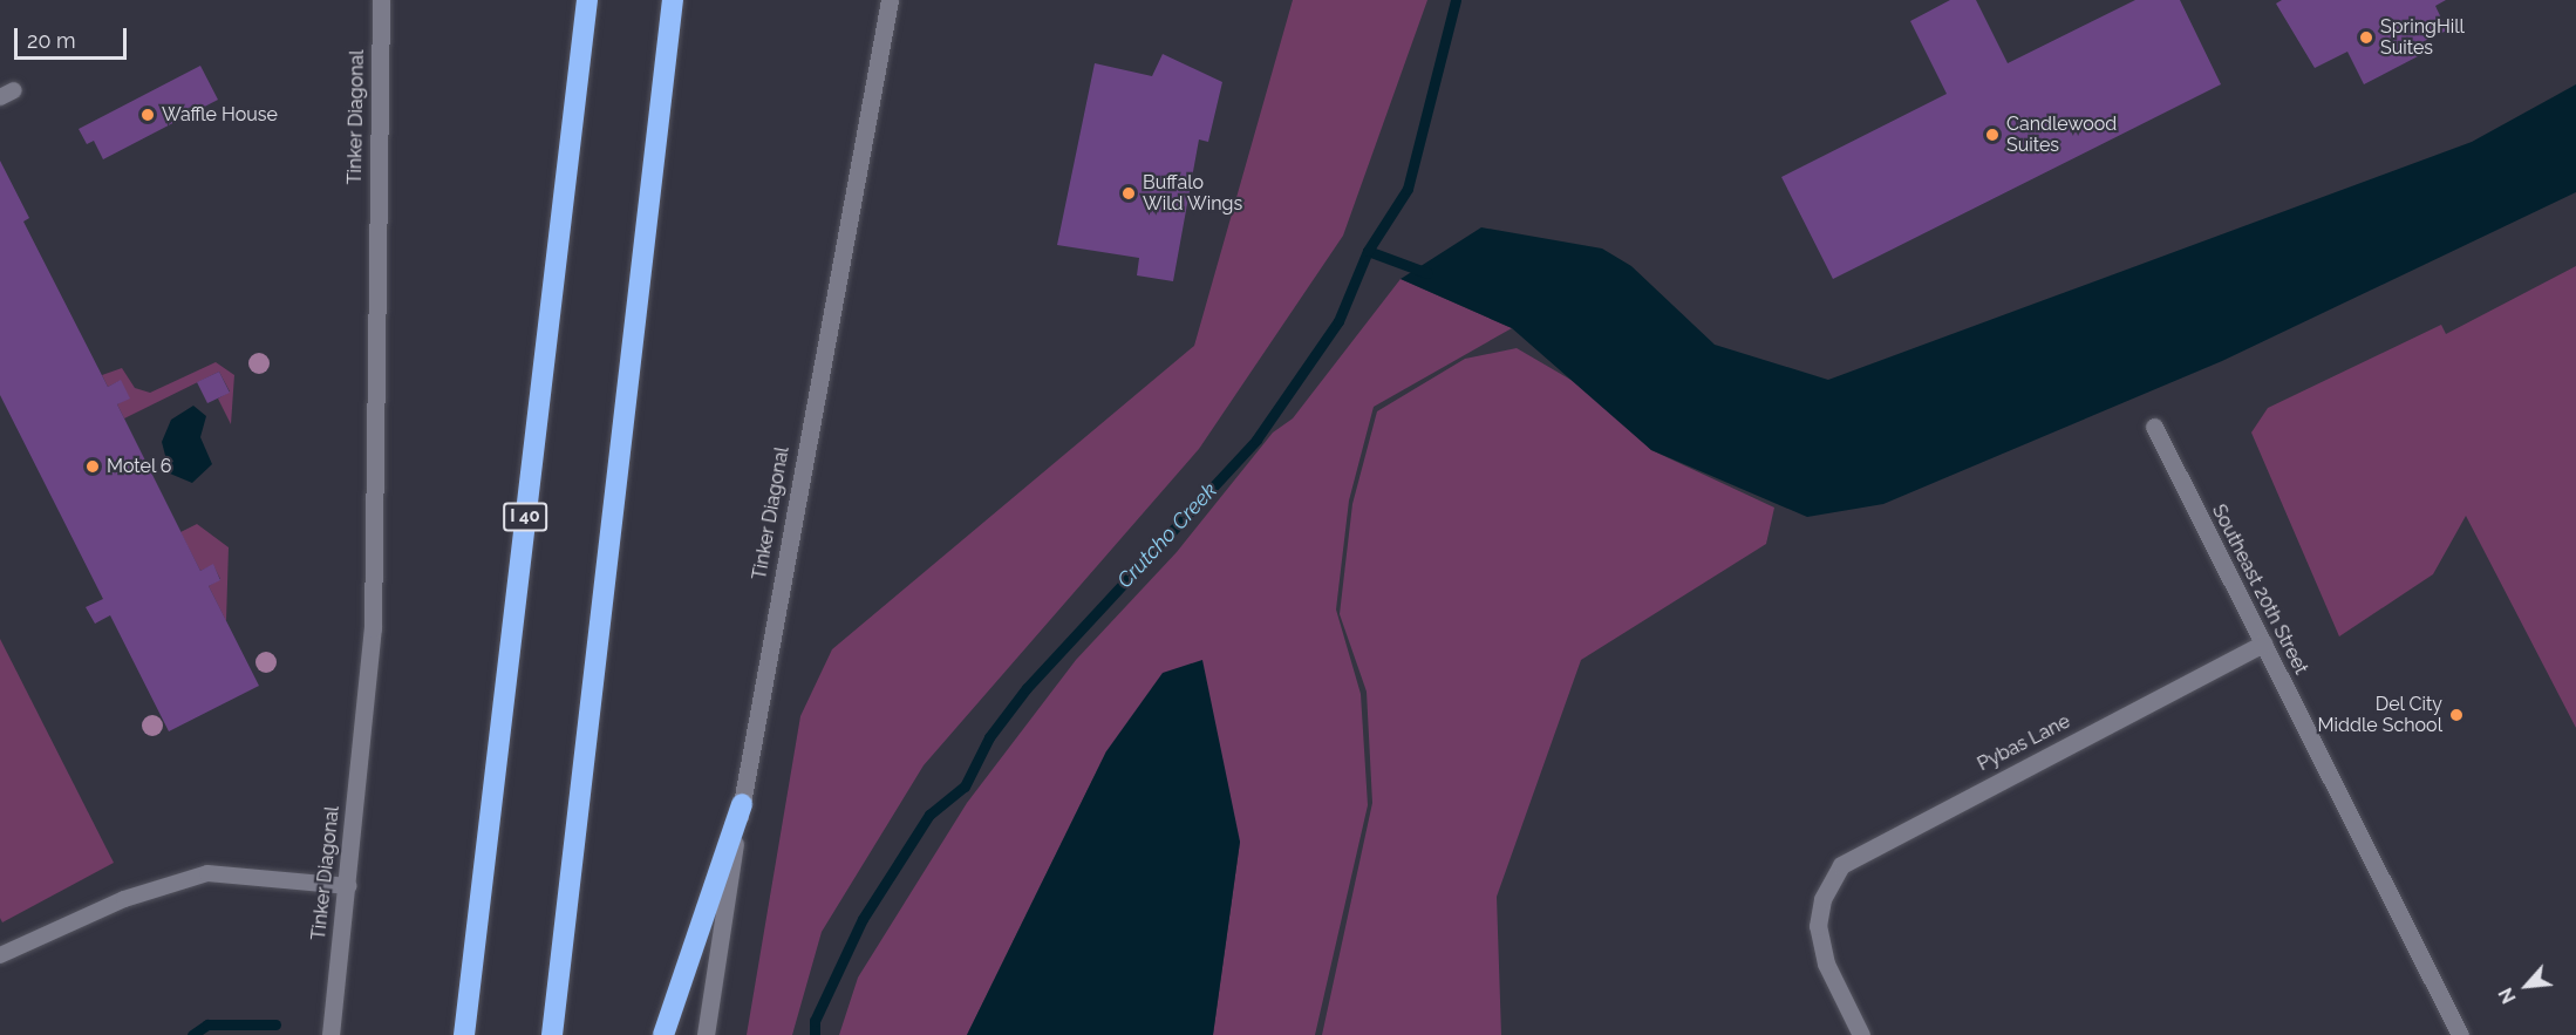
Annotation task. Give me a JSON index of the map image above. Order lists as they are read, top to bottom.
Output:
{
  "streets": {
    "highway": ["I 40"],
    "street": ["Tinker Diagonal", "Southeast 20th Street", "Pybas Lane"]
  },
  "crossings": [
    ["Southeast 20th Street", "Pybas Lane"]
  ],
  "water": ["Crutcho Creek"],
  "places": [
    "SpringHill Suites",
    "Waffle House",
    "Candlewood Suites",
    "Buffalo Wild Wings",
    "Motel 6",
    "Del City Middle School"
  ],
  "scale_bar": "20 m",
  "north": "bottom left"
}
